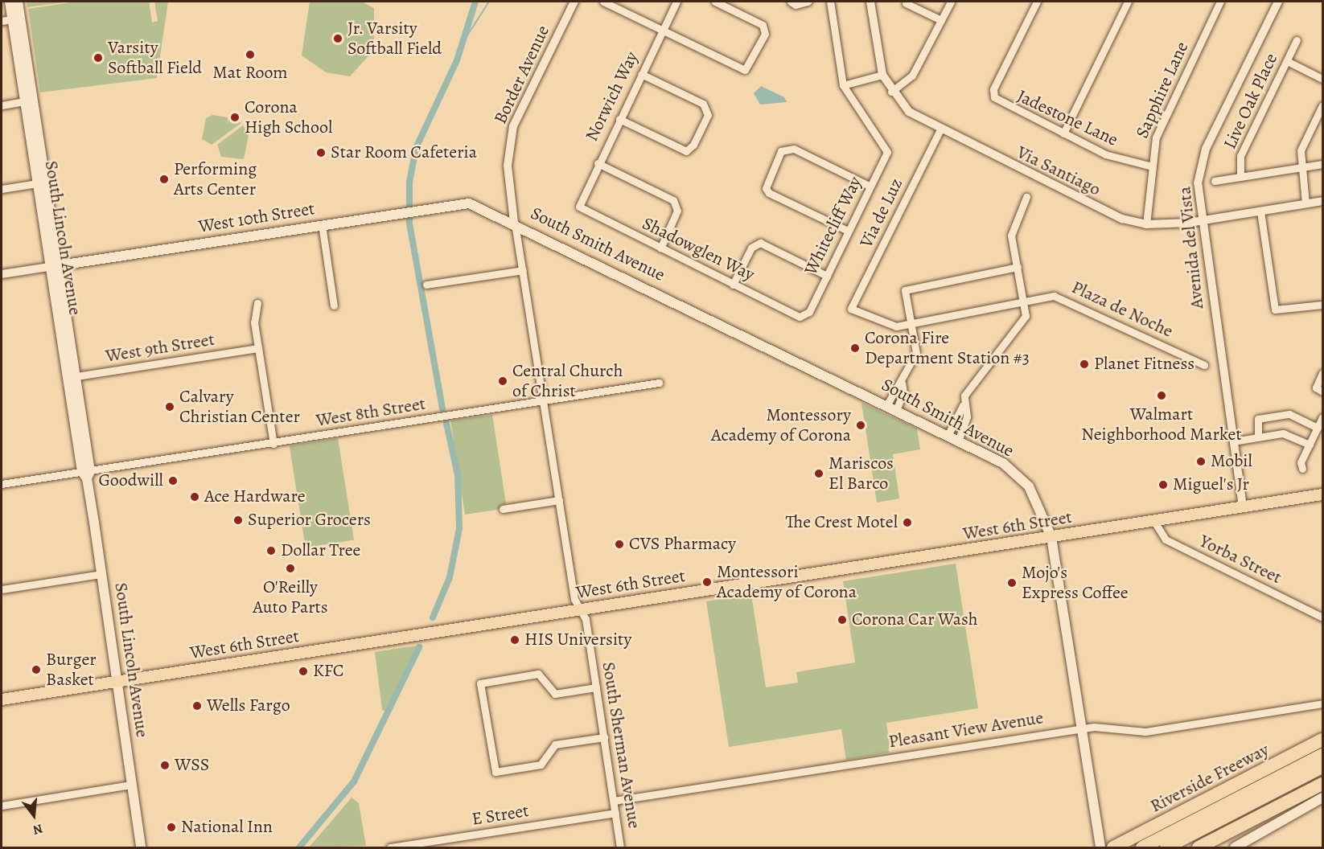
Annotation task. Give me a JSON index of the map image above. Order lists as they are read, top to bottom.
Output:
{
  "streets": {
    "highway": ["Riverside Freeway"],
    "main road": [
      "West 10th Street",
      "South Lincoln Avenue",
      "South Smith Avenue",
      "West 6th Street"
    ],
    "street": [
      "Border Avenue",
      "Sapphire Lane",
      "Norwich Way",
      "Live Oak Place",
      "Jadestone Lane",
      "Via Santiago",
      "Via de Luz",
      "Whitecliff Way",
      "Avenida del Vista",
      "Shadowglen Way",
      "Plaza de Noche",
      "West 9th Street",
      "West 8th Street",
      "Yorba Street",
      "Pleasant View Avenue",
      "South Sherman Avenue",
      "E Street"
    ]
  },
  "crossings": [
    ["Border Avenue", "West 10th Street"],
    ["Border Avenue", "South Smith Avenue"],
    ["Border Avenue", "South Sherman Avenue"],
    ["Sapphire Lane", "Jadestone Lane"],
    ["Sapphire Lane", "Via Santiago"],
    ["Norwich Way", "Shadowglen Way"],
    ["Via Santiago", "Via de Luz"],
    ["Via Santiago", "Avenida del Vista"],
    ["Via de Luz", "Plaza de Noche"],
    ["West 10th Street", "South Lincoln Avenue"],
    ["West 10th Street", "South Smith Avenue"],
    ["West 10th Street", "South Sherman Avenue"],
    ["Whitecliff Way", "Shadowglen Way"],
    ["South Lincoln Avenue", "West 9th Street"],
    ["South Lincoln Avenue", "West 8th Street"],
    ["South Lincoln Avenue", "West 6th Street"],
    ["South Smith Avenue", "West 6th Street"],
    ["South Smith Avenue", "Pleasant View Avenue"],
    ["South Smith Avenue", "South Sherman Avenue"],
    ["Avenida del Vista", "West 6th Street"],
    ["West 8th Street", "South Sherman Avenue"],
    ["West 6th Street", "Yorba Street"],
    ["West 6th Street", "South Sherman Avenue"],
    ["Pleasant View Avenue", "South Sherman Avenue"],
    ["South Sherman Avenue", "E Street"]
  ],
  "places": [
    "Jr. Varsity Softball Field",
    "Mat Room",
    "Varsity Softball Field",
    "Corona High School",
    "Star Room Cafeteria",
    "Performing Arts Center",
    "Corona Fire Department Station #3",
    "Planet Fitness",
    "Central Church of Christ",
    "Walmart Neighborhood Market",
    "Calvary Christian Center",
    "Montessory Academy of Corona",
    "Mobil",
    "Mariscos El Barco",
    "Goodwill",
    "Miguel's Jr",
    "Ace Hardware",
    "Superior Grocers",
    "The Crest Motel",
    "CVS Pharmacy",
    "Dollar Tree",
    "O'Reilly Auto Parts",
    "Montessori Academy of Corona",
    "Mojo's Express Coffee",
    "Corona Car Wash",
    "HIS University",
    "Burger Basket",
    "KFC",
    "Wells Fargo",
    "WSS",
    "National Inn"
  ],
  "north": "bottom"
}
